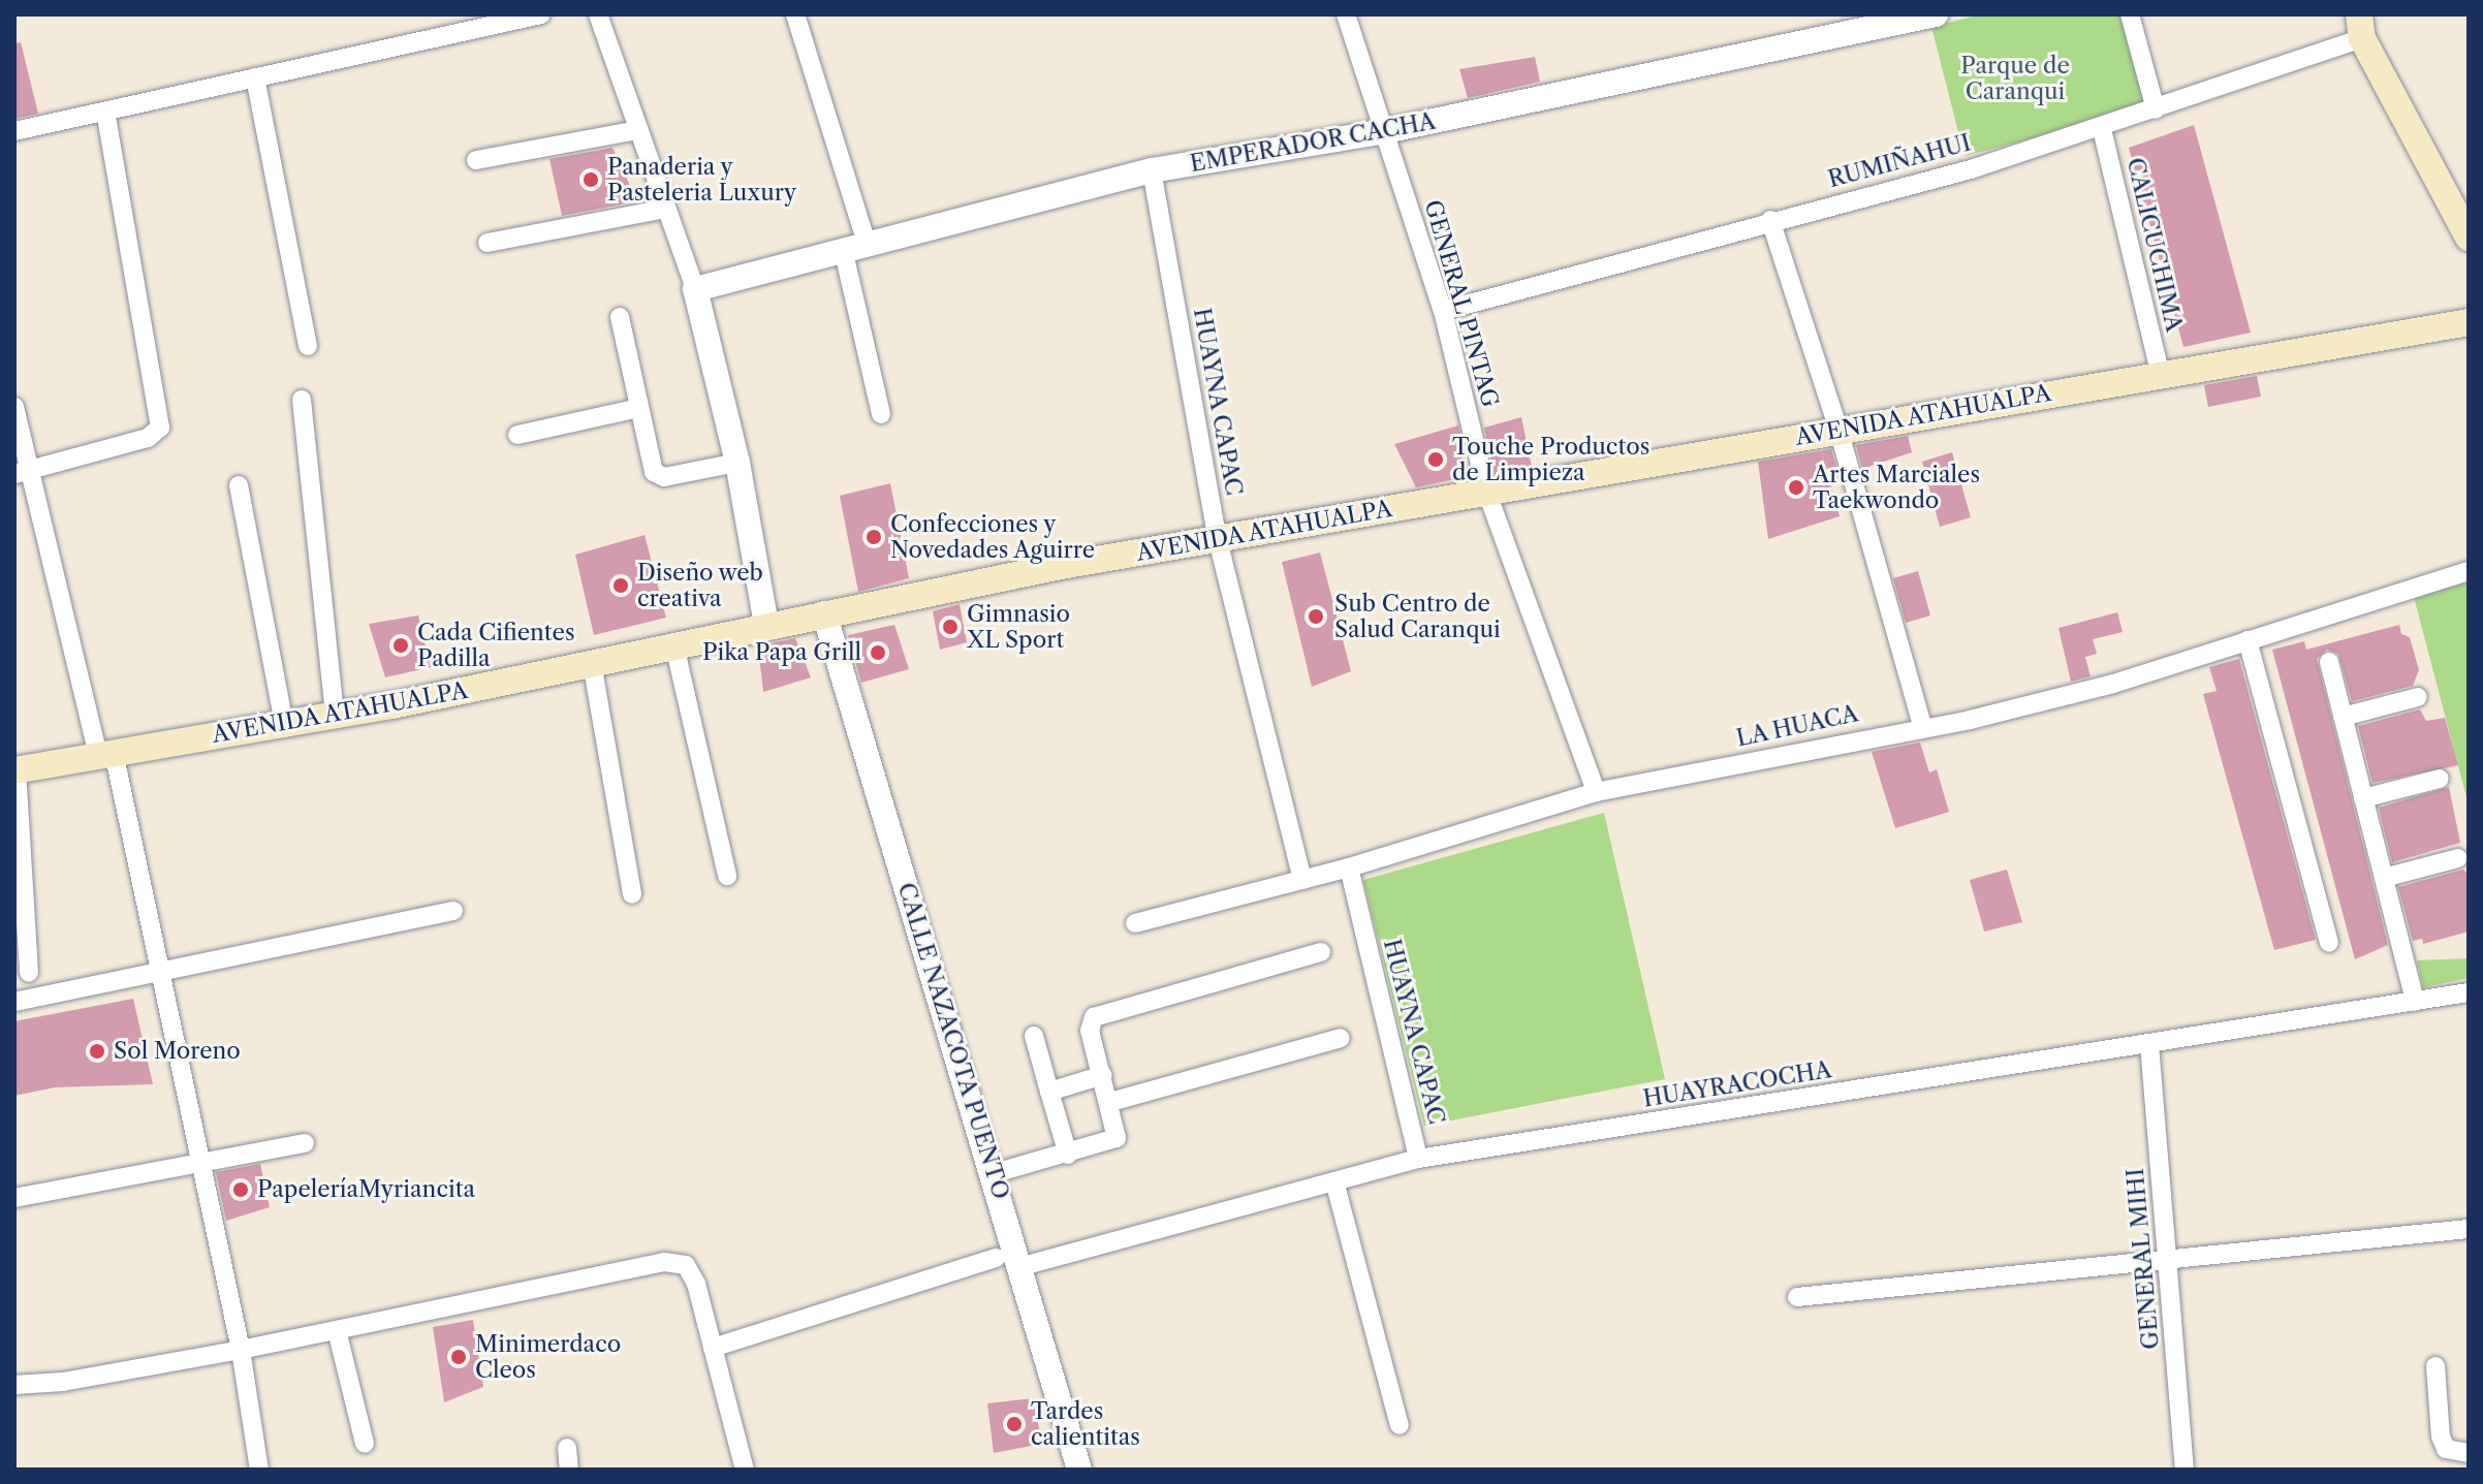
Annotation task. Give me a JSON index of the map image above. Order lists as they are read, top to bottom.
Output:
{
  "streets": {
    "main road": ["AVENIDA ATAHUALPA"],
    "street": [
      "EMPERADOR CACHA",
      "RUMIÑAHUI",
      "CALICUCHIMA",
      "GENERAL PINTAG",
      "HUAYNA CAPAC",
      "LA HUACA",
      "CALLE NAZACOTA PUENTO",
      "HUAYRACOCHA",
      "GENERAL MIHI"
    ]
  },
  "crossings": [
    ["EMPERADOR CACHA", "GENERAL PINTAG"],
    ["EMPERADOR CACHA", "HUAYNA CAPAC"],
    ["RUMIÑAHUI", "CALICUCHIMA"],
    ["RUMIÑAHUI", "GENERAL PINTAG"],
    ["CALICUCHIMA", "AVENIDA ATAHUALPA"],
    ["GENERAL PINTAG", "AVENIDA ATAHUALPA"],
    ["GENERAL PINTAG", "LA HUACA"],
    ["HUAYNA CAPAC", "AVENIDA ATAHUALPA"],
    ["HUAYNA CAPAC", "LA HUACA"],
    ["HUAYNA CAPAC", "HUAYRACOCHA"],
    ["AVENIDA ATAHUALPA", "CALLE NAZACOTA PUENTO"],
    ["CALLE NAZACOTA PUENTO", "HUAYRACOCHA"],
    ["HUAYRACOCHA", "GENERAL MIHI"]
  ],
  "parks": ["Parque de Caranqui"],
  "places": [
    "Panaderia y Pasteleria Luxury",
    "Touche Productos de Limpieza",
    "Artes Marciales Taekwondo",
    "Confecciones y Novedades Aguirre",
    "Diseño web creativa",
    "Sub Centro de Salud Caranqui",
    "Gimnasio XL Sport",
    "Cada Cifientes Padilla",
    "Pika Papa Grill",
    "Sol Moreno",
    "PapeleríaMyriancita",
    "Minimerdaco Cleos",
    "Tardes calientitas"
  ]
}
